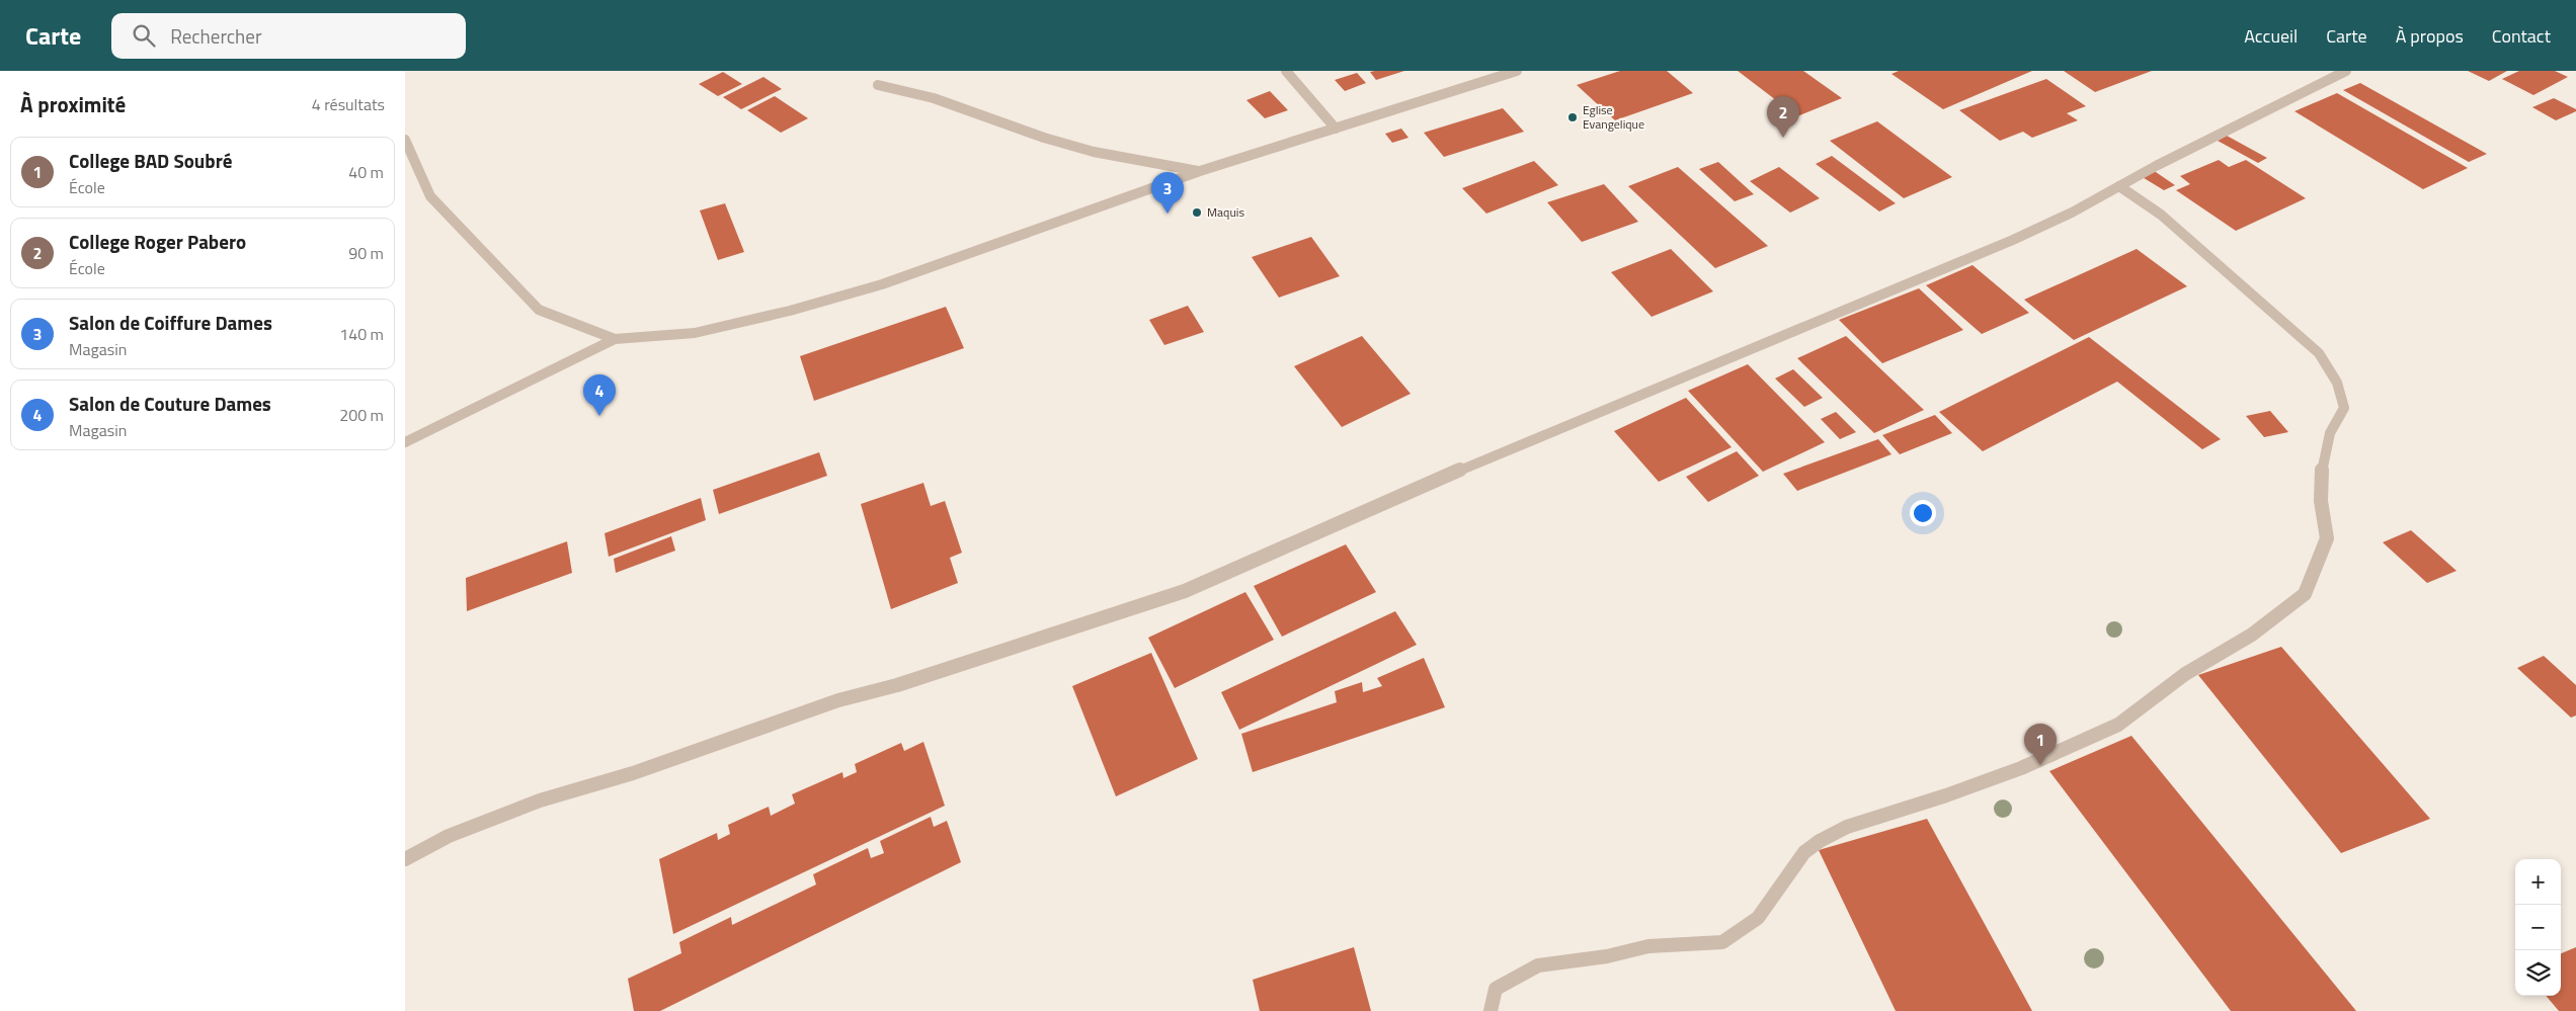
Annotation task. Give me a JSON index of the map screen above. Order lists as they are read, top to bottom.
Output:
{
  "places": ["Eglise Evangelique", "Maquis"],
  "page": {
    "header": "Carte",
    "search": "Rechercher",
    "nav": [
      "Accueil",
      "Carte",
      "À propos",
      "Contact"
    ],
    "heading": ["À proximité", "4 résultats"],
    "pins": [
      "2",
      "3",
      "4",
      "1"
    ],
    "list": [
      {
        "mark": "1",
        "name": "College BAD Soubré",
        "note": "École",
        "value": "40 m"
      },
      {
        "mark": "2",
        "name": "College Roger Pabero",
        "note": "École",
        "value": "90 m"
      },
      {
        "mark": "3",
        "name": "Salon de Coiffure Dames",
        "note": "Magasin",
        "value": "140 m"
      },
      {
        "mark": "4",
        "name": "Salon de Couture Dames",
        "note": "Magasin",
        "value": "200 m"
      }
    ],
    "map_buttons": ["+", "−"]
  }
}
